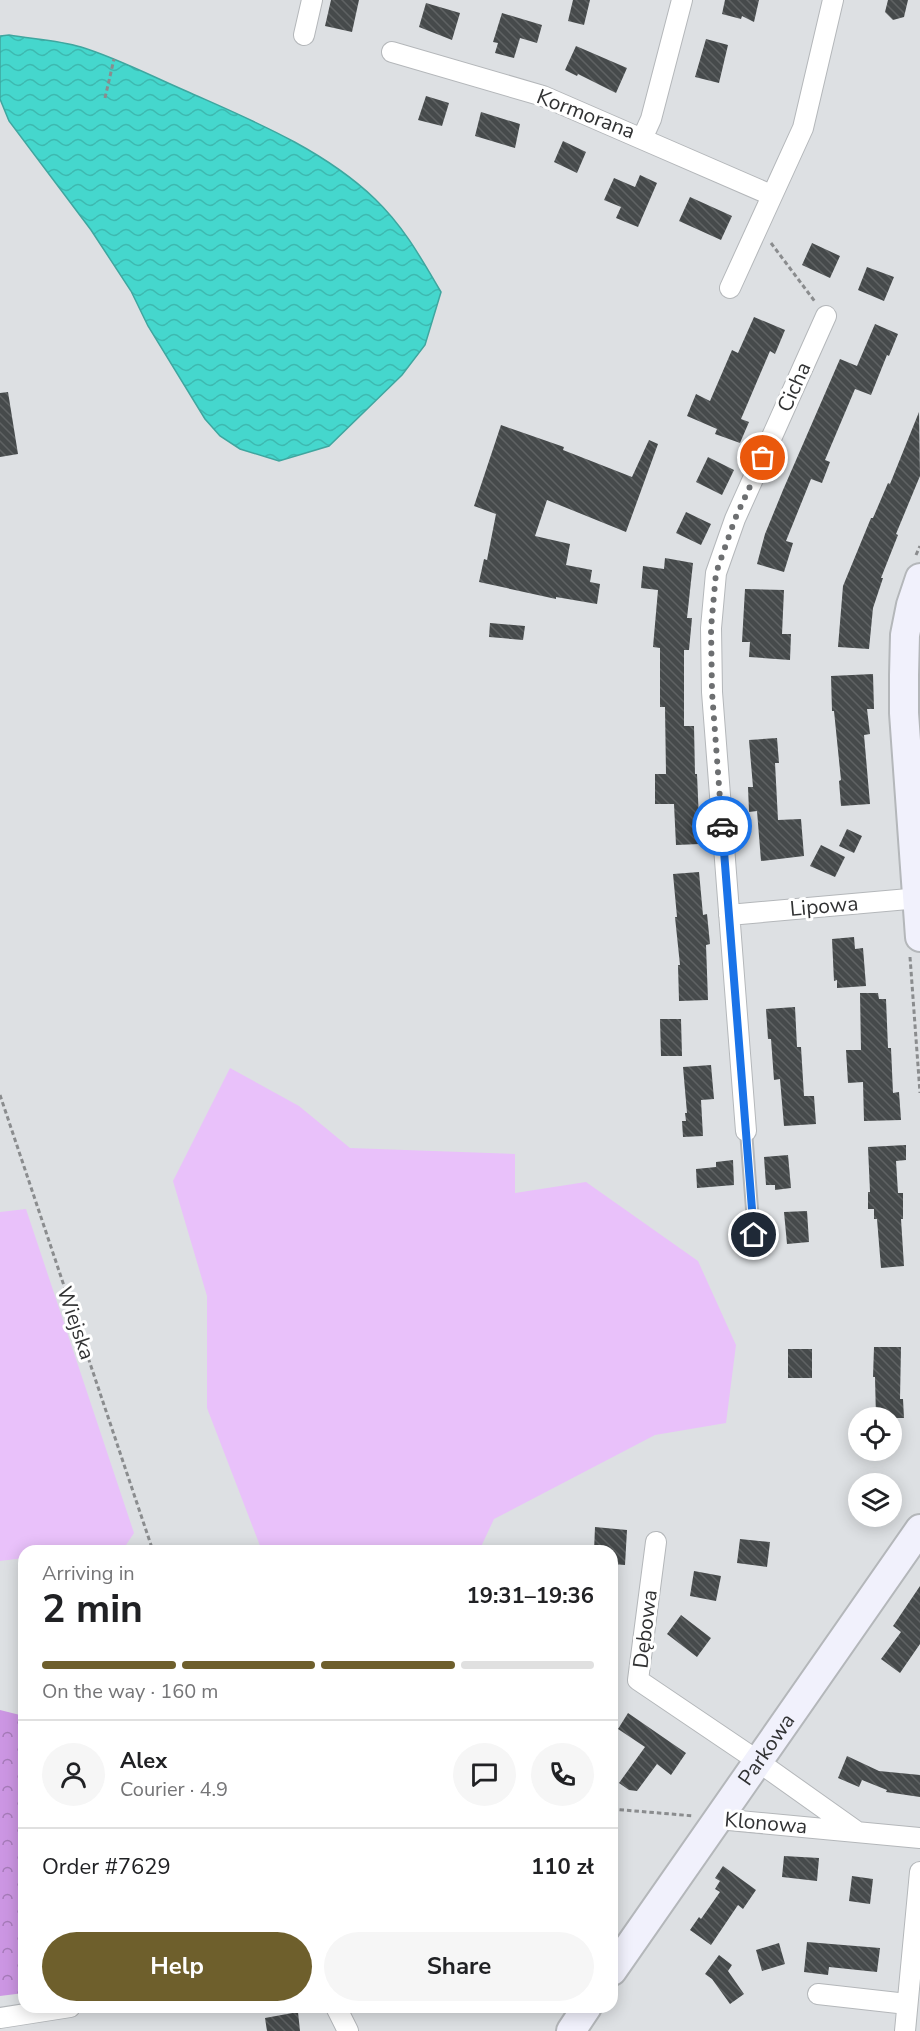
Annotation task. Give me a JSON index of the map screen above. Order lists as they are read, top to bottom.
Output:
{
  "streets": {
    "street": [
      "Kormorana",
      "Cicha",
      "Lipowa",
      "Dębowa",
      "Parkowa",
      "Klonowa"
    ],
    "path": ["Wiejska"]
  },
  "crossings": [
    ["Cicha", "Lipowa"],
    ["Dębowa", "Parkowa"],
    ["Parkowa", "Klonowa"]
  ],
  "page": {
    "heading": ["2 min", "Arriving in", "19:31–19:36"],
    "panel": [
      "Alex",
      "Courier · 4.9",
      "Order #7629",
      "110 zł"
    ],
    "bar": "On the way · 160 m",
    "buttons": ["Help", "Share"]
  }
}
